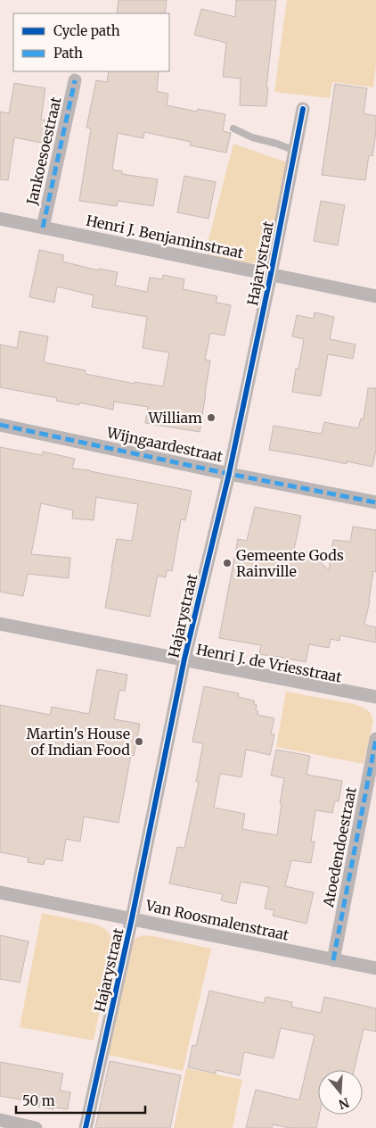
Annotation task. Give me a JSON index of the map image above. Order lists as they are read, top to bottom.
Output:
{
  "streets": {
    "street": [
      "Jankoesoestraat",
      "Henri J. Benjaminstraat",
      "Hajarystraat",
      "Wijngaardestraat",
      "Henri J. de Vriesstraat",
      "Atoedendoestraat",
      "Van Roosmalenstraat"
    ]
  },
  "crossings": [
    ["Jankoesoestraat", "Henri J. Benjaminstraat"],
    ["Henri J. Benjaminstraat", "Hajarystraat"],
    ["Hajarystraat", "Wijngaardestraat"],
    ["Hajarystraat", "Henri J. de Vriesstraat"],
    ["Hajarystraat", "Van Roosmalenstraat"],
    ["Atoedendoestraat", "Van Roosmalenstraat"]
  ],
  "places": ["William", "Gemeente Gods Rainville", "Martin's House of Indian Food"],
  "legend": ["Cycle path", "Path"],
  "scale_bar": "50 m",
  "north": "bottom"
}
